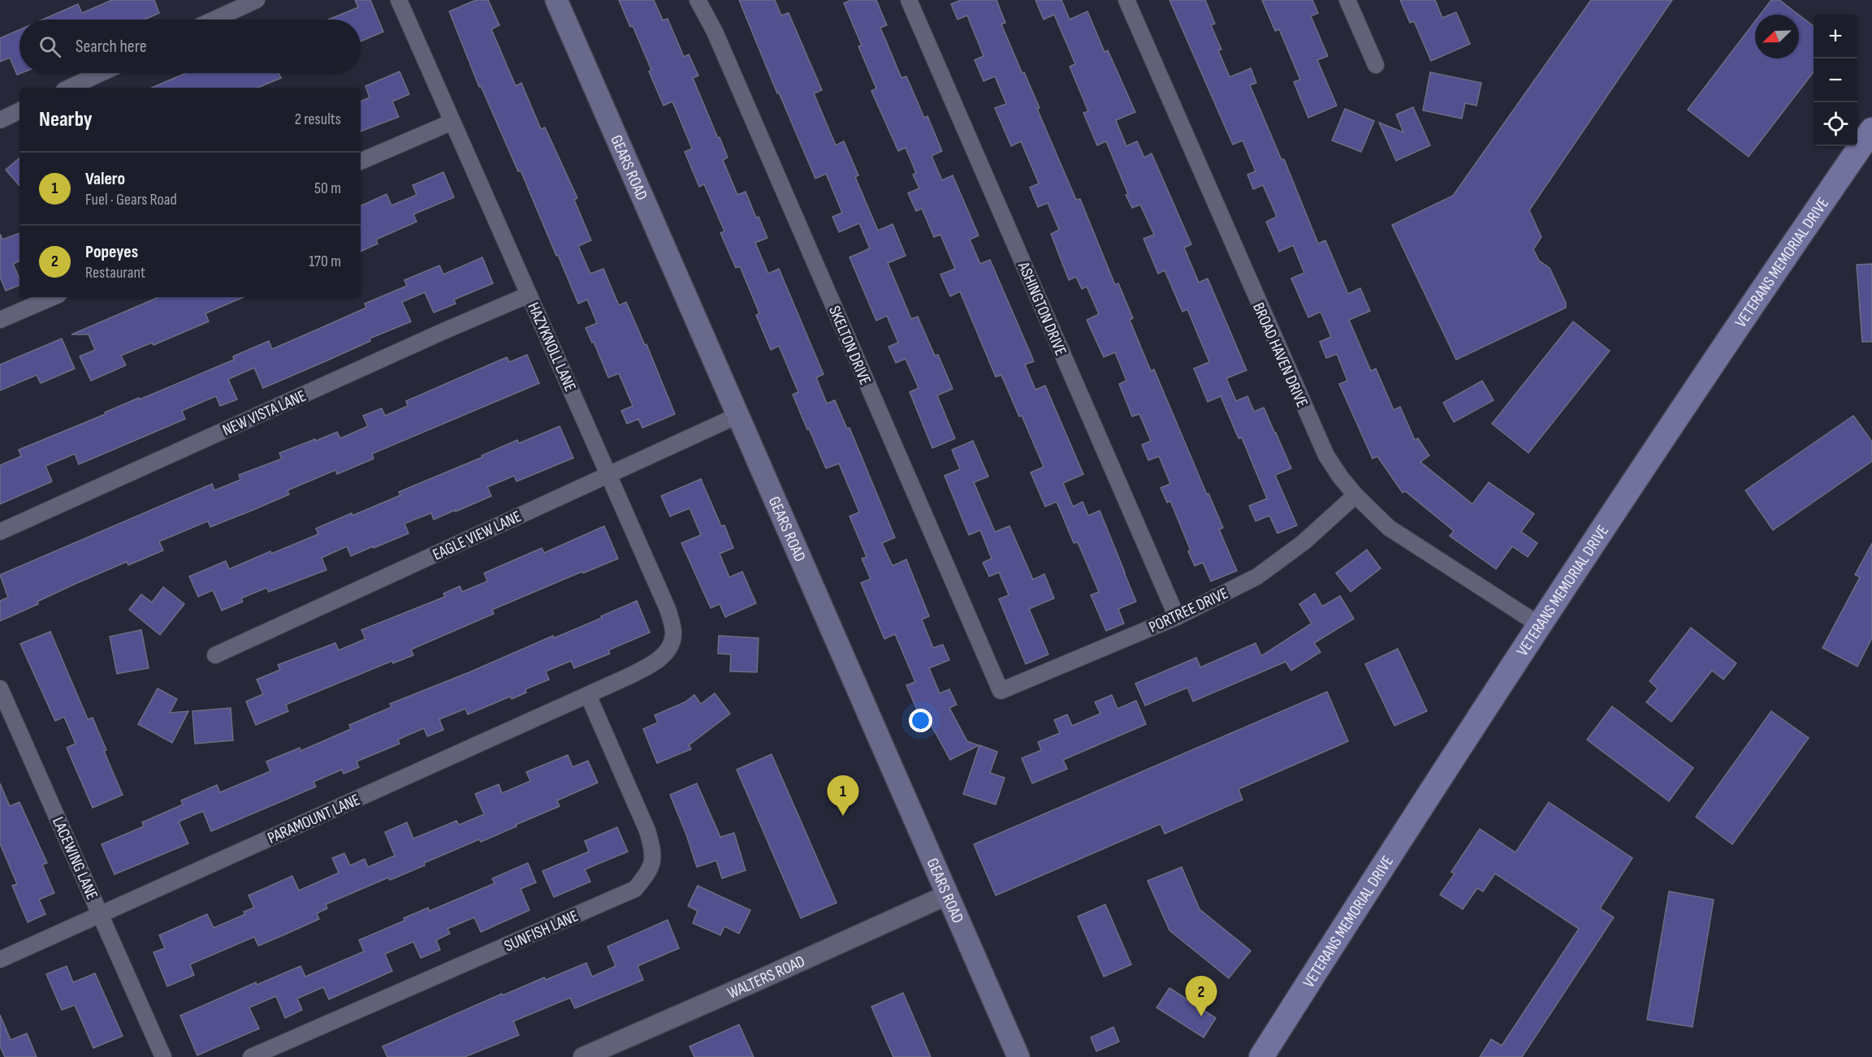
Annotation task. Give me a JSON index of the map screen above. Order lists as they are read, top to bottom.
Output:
{
  "streets": {
    "main road": ["GEARS ROAD", "VETERANS MEMORIAL DRIVE"],
    "street": [
      "ASHINGTON DRIVE",
      "SKELTON DRIVE",
      "HAZYKNOLL LANE",
      "BROAD HAVEN DRIVE",
      "NEW VISTA LANE",
      "EAGLE VIEW LANE",
      "PORTREE DRIVE",
      "PARAMOUNT LANE",
      "LACEWING LANE",
      "SUNFISH LANE",
      "WALTERS ROAD"
    ]
  },
  "crossings": [
    ["GEARS ROAD", "EAGLE VIEW LANE"],
    ["GEARS ROAD", "WALTERS ROAD"],
    ["VETERANS MEMORIAL DRIVE", "BROAD HAVEN DRIVE"],
    ["ASHINGTON DRIVE", "PORTREE DRIVE"],
    ["SKELTON DRIVE", "PORTREE DRIVE"],
    ["HAZYKNOLL LANE", "NEW VISTA LANE"],
    ["HAZYKNOLL LANE", "EAGLE VIEW LANE"],
    ["HAZYKNOLL LANE", "PARAMOUNT LANE"],
    ["BROAD HAVEN DRIVE", "PORTREE DRIVE"],
    ["PARAMOUNT LANE", "LACEWING LANE"],
    ["PARAMOUNT LANE", "SUNFISH LANE"]
  ],
  "north": "bottom left",
  "page": {
    "map_buttons": ["+", "−"],
    "search": "Search here",
    "heading": ["Nearby", "2 results"],
    "list": [
      {
        "mark": "1",
        "name": "Valero",
        "note": "Fuel · Gears Road",
        "value": "50 m"
      },
      {
        "mark": "2",
        "name": "Popeyes",
        "note": "Restaurant",
        "value": "170 m"
      }
    ],
    "pins": ["1", "2"]
  }
}
